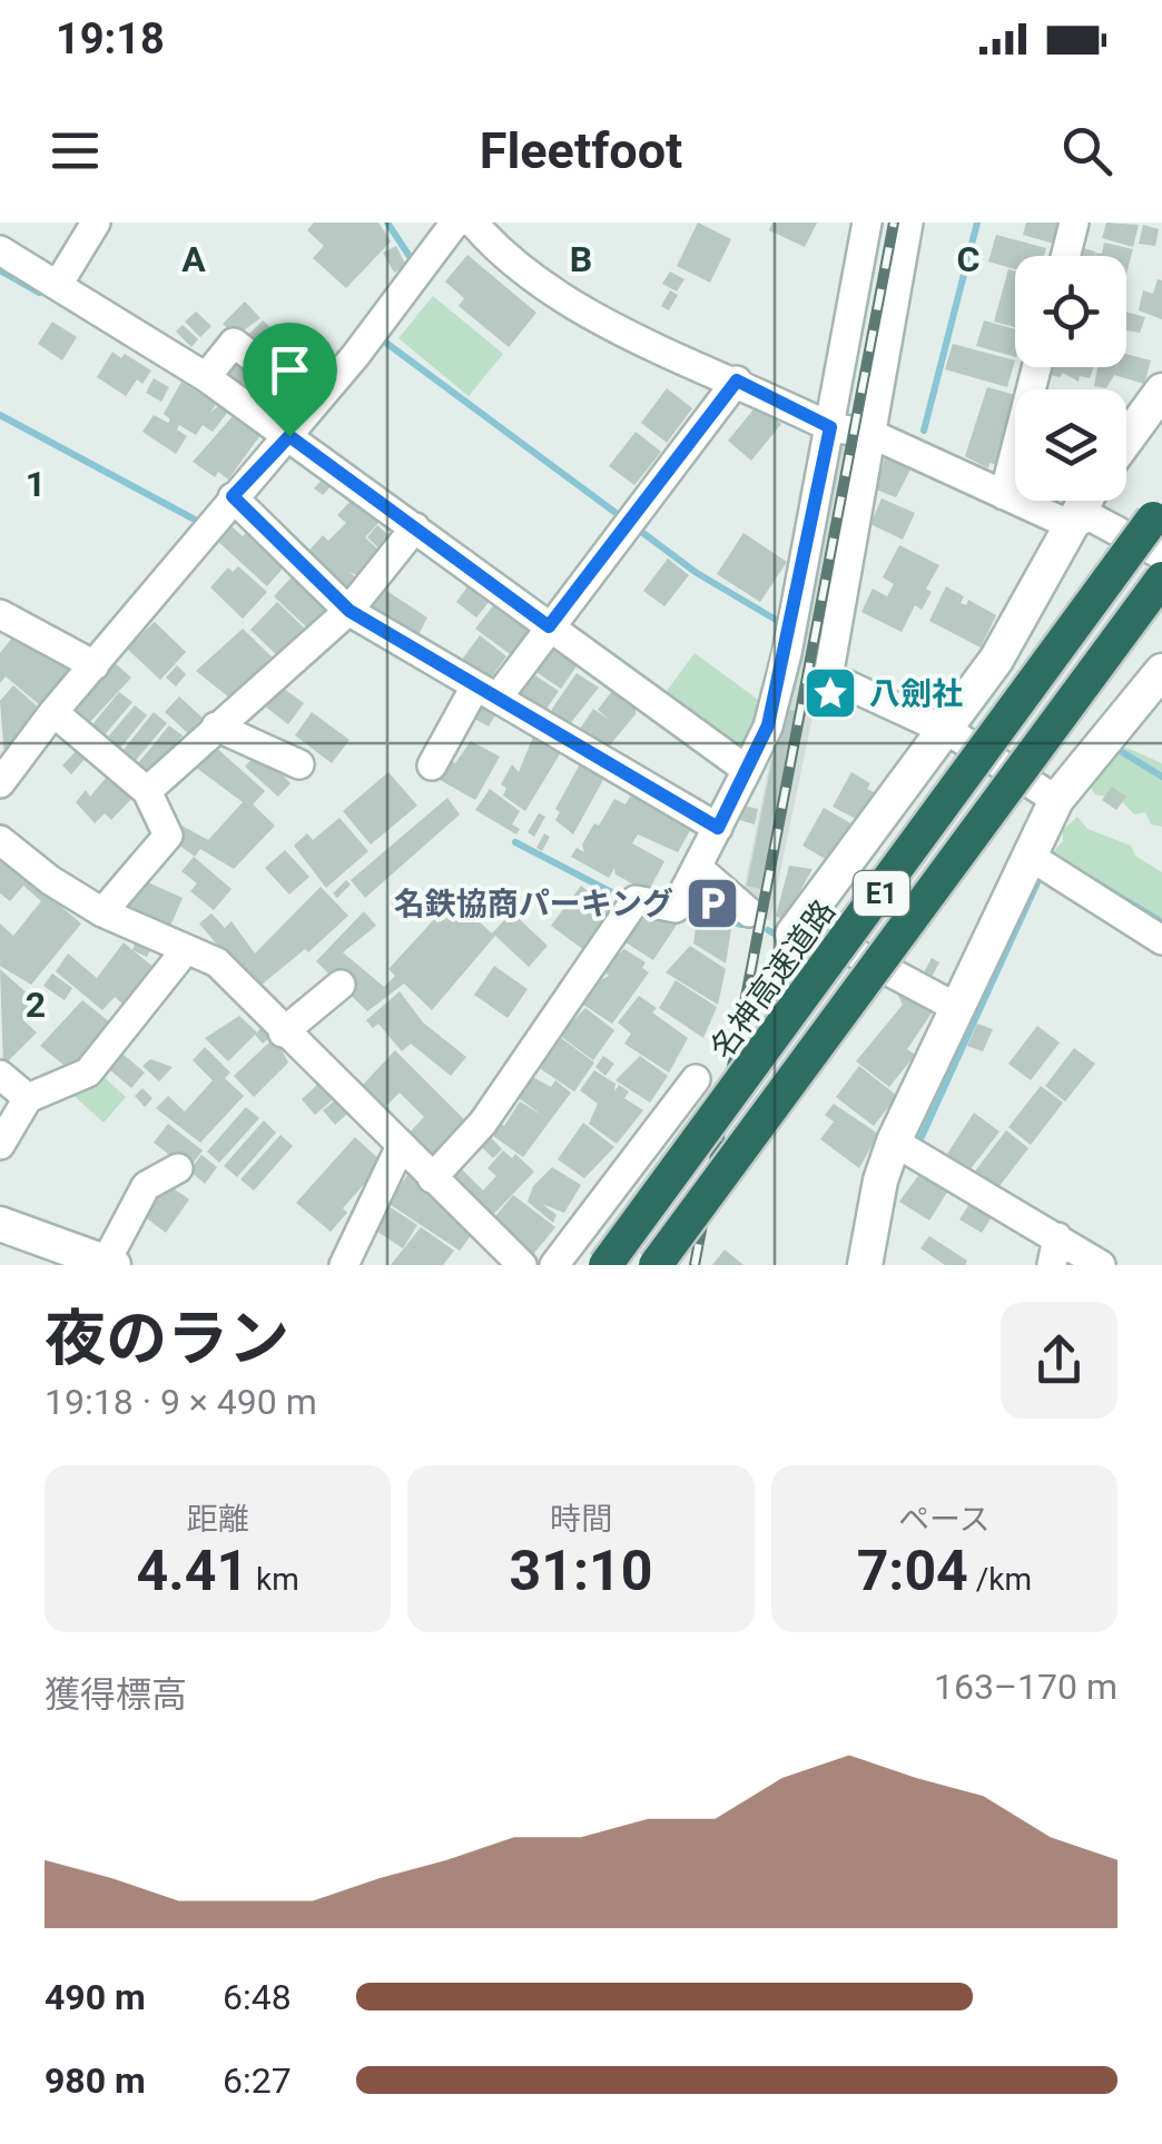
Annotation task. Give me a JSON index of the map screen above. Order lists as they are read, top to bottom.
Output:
{
  "streets": {
    "highway": ["E1", "名神高速道路"]
  },
  "places": {
    "place": ["八劍社"],
    "parking": ["名鉄協商パーキング"]
  },
  "page": {
    "status": "19:18",
    "header": "Fleetfoot",
    "heading": ["夜のラン", "19:18 · 9 × 490 m"],
    "stats": [
      ["距離", "4.41 km"],
      ["時間", "31:10"],
      ["ペース", "7:04 /km"]
    ],
    "chart": ["獲得標高", "163–170 m"],
    "list": [
      {
        "name": "490 m",
        "note": "6:48"
      },
      {
        "name": "980 m",
        "note": "6:27"
      }
    ]
  },
  "grid": {
    "columns": ["A", "B", "C"],
    "rows": ["1", "2"]
  }
}
